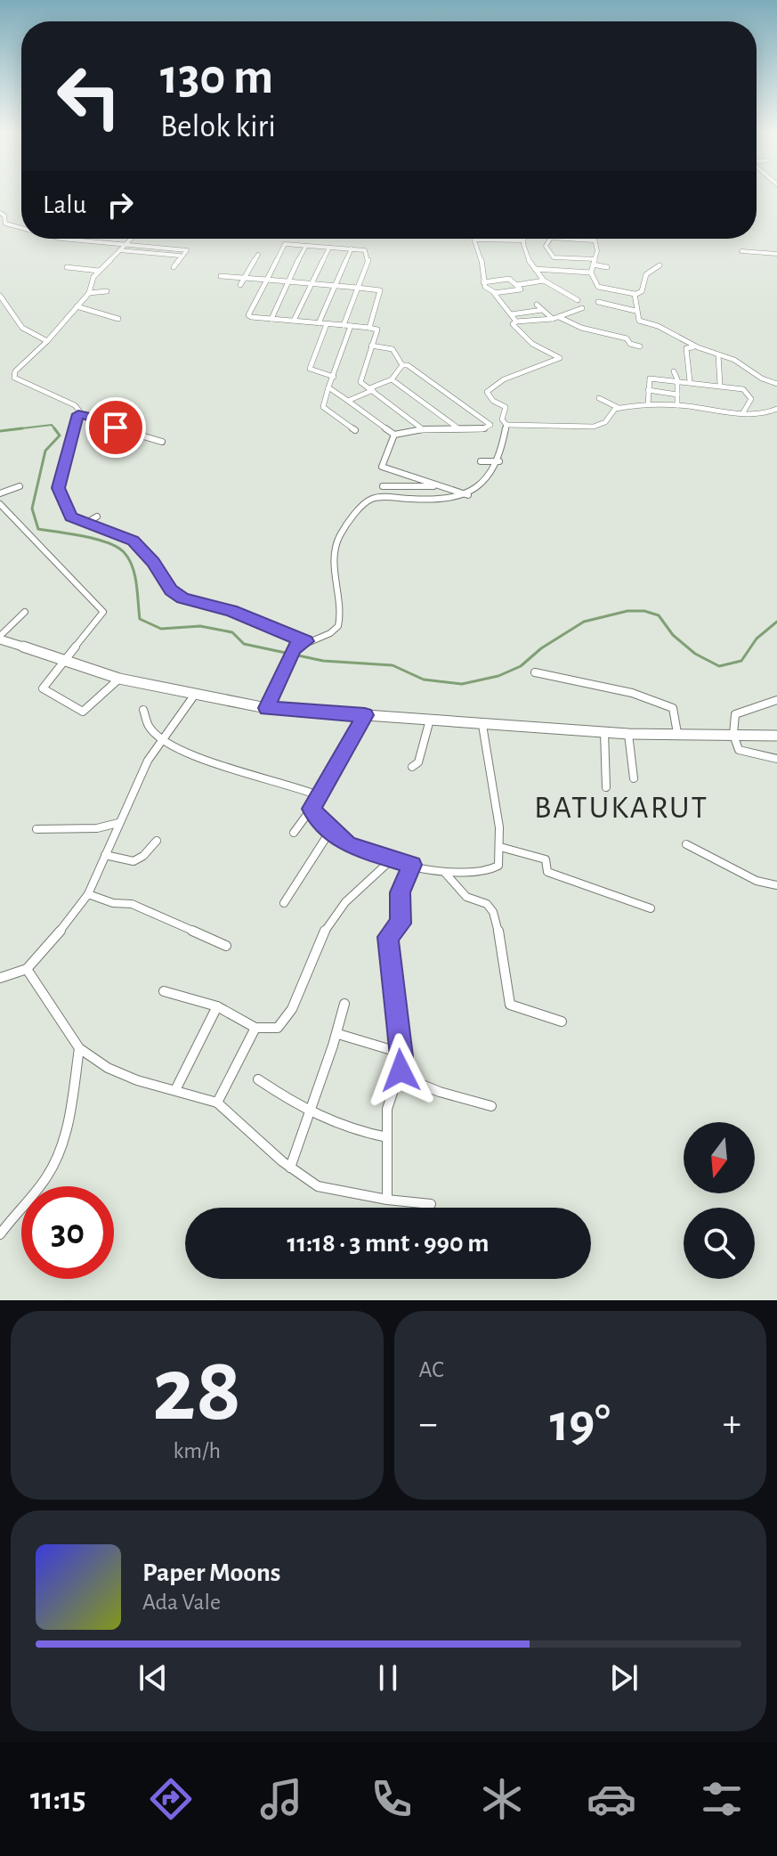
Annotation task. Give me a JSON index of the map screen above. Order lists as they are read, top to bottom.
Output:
{
  "districts": ["BATUKARUT"],
  "north": "bottom",
  "page": {
    "turn": ["130 m", "Belok kiri"],
    "then": "Lalu",
    "limit": "30",
    "trip": "11:18 · 3 mnt · 990 m",
    "tile": [
      ["28", "km/h"],
      "AC"
    ],
    "heat": ["−", "19°", "+"],
    "song": ["Paper Moons", "Ada Vale"],
    "tabs": "11:15"
  }
}
